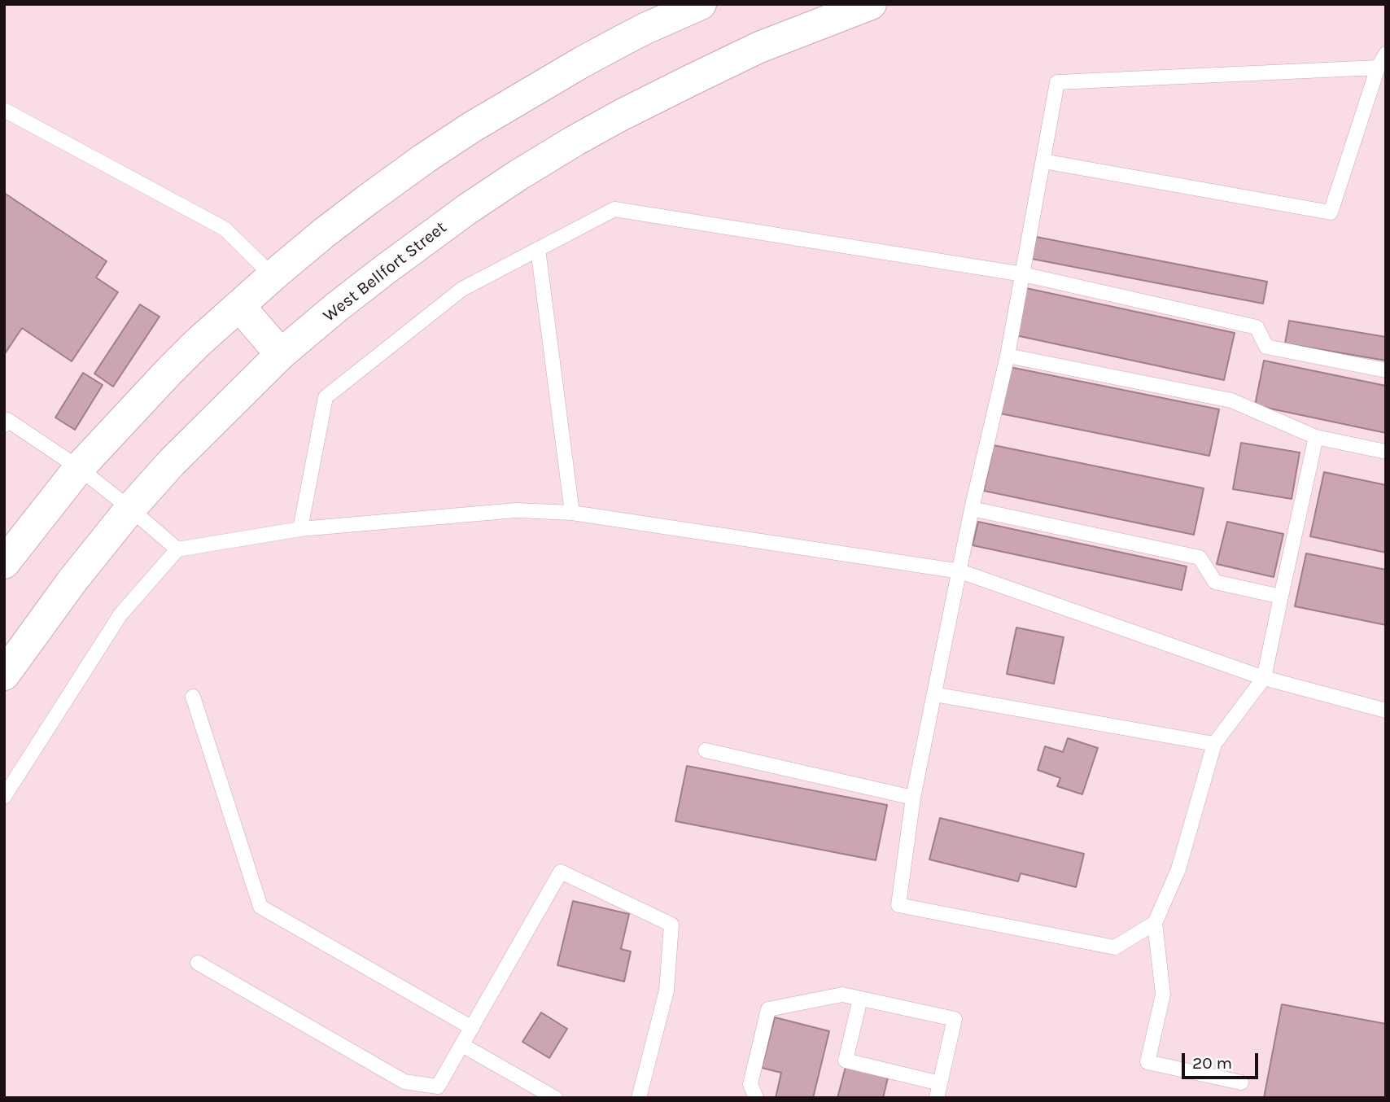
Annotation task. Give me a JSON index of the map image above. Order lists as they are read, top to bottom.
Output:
{
  "streets": {
    "main road": ["West Bellfort Street"]
  },
  "scale_bar": "20 m"
}
